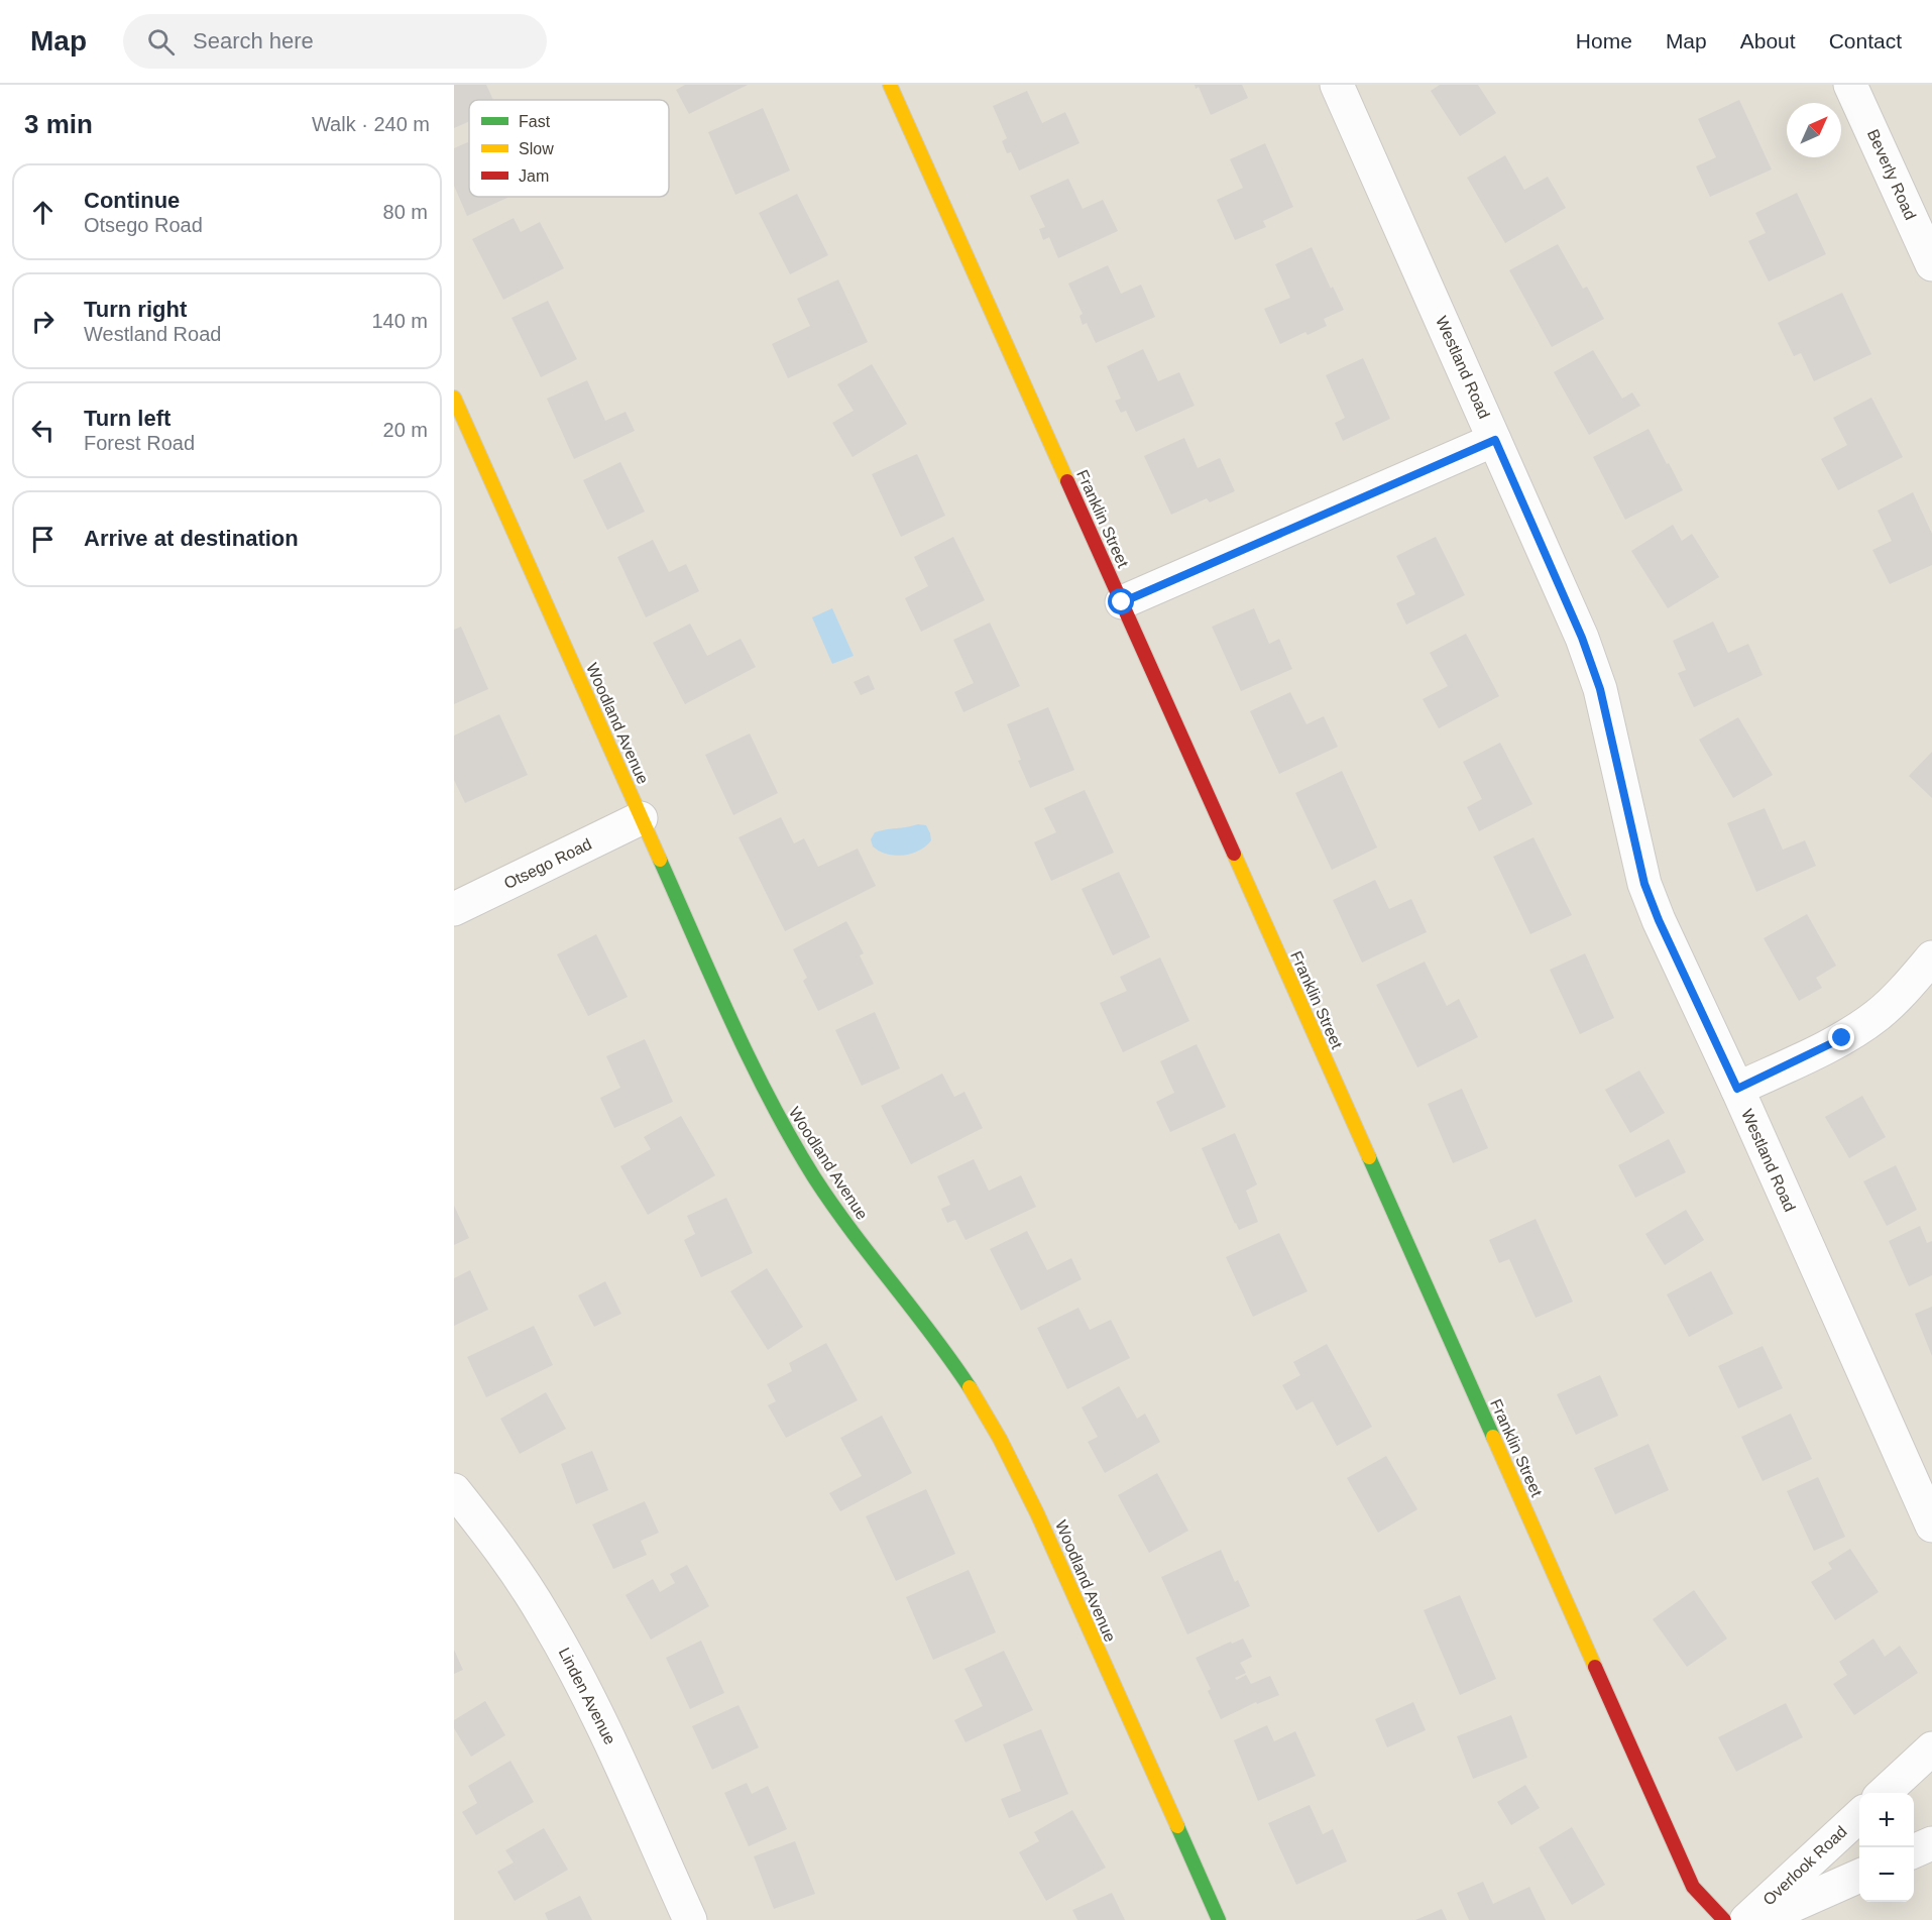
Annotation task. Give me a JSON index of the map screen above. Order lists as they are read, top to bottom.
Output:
{
  "streets": {
    "street": [
      "Beverly Road",
      "Westland Road",
      "Franklin Street",
      "Woodland Avenue",
      "Otsego Road",
      "Linden Avenue",
      "Overlook Road"
    ]
  },
  "crossings": [
    ["Woodland Avenue", "Otsego Road"]
  ],
  "legend": ["Fast", "Slow", "Jam"],
  "north": "top right",
  "page": {
    "header": "Map",
    "search": "Search here",
    "nav": [
      "Home",
      "Map",
      "About",
      "Contact"
    ],
    "heading": ["3 min", "Walk · 240 m"],
    "list": [
      ["Continue", "Otsego Road", "80 m"],
      ["Turn right", "Westland Road", "140 m"],
      ["Turn left", "Forest Road", "20 m"],
      "Arrive at destination"
    ],
    "map_buttons": ["+", "−"]
  }
}
